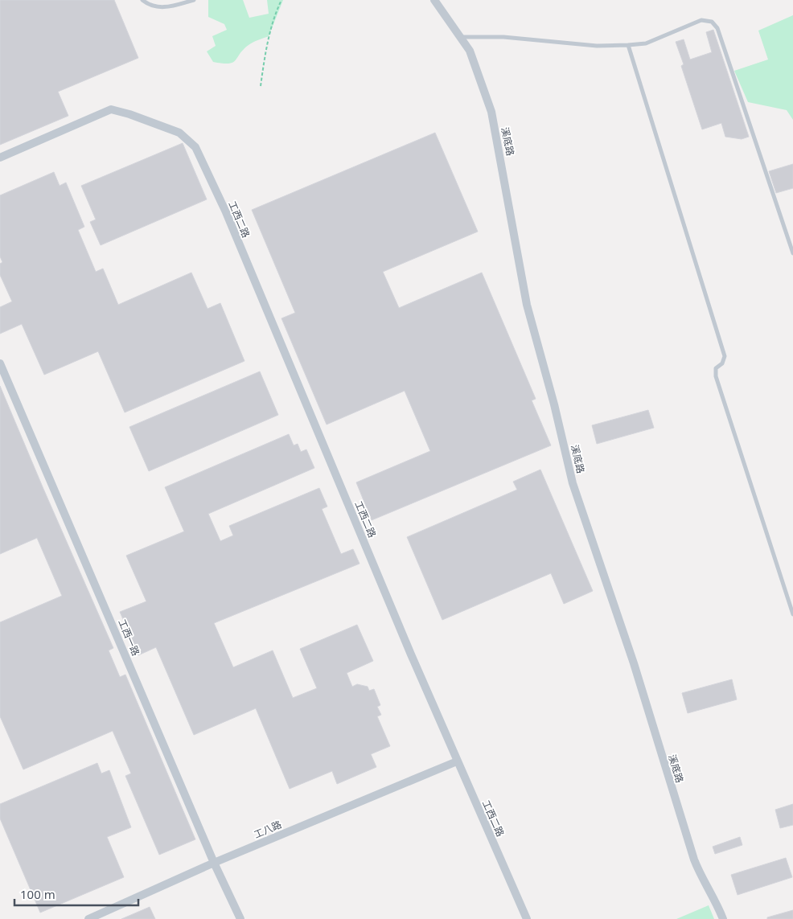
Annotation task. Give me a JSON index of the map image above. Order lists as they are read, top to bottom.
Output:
{
  "streets": {
    "street": [
      "溪底路",
      "工西二路",
      "工西一路",
      "工八路"
    ]
  },
  "crossings": [
    ["工西二路", "工八路"],
    ["工西一路", "工八路"]
  ],
  "scale_bar": "100 m"
}
